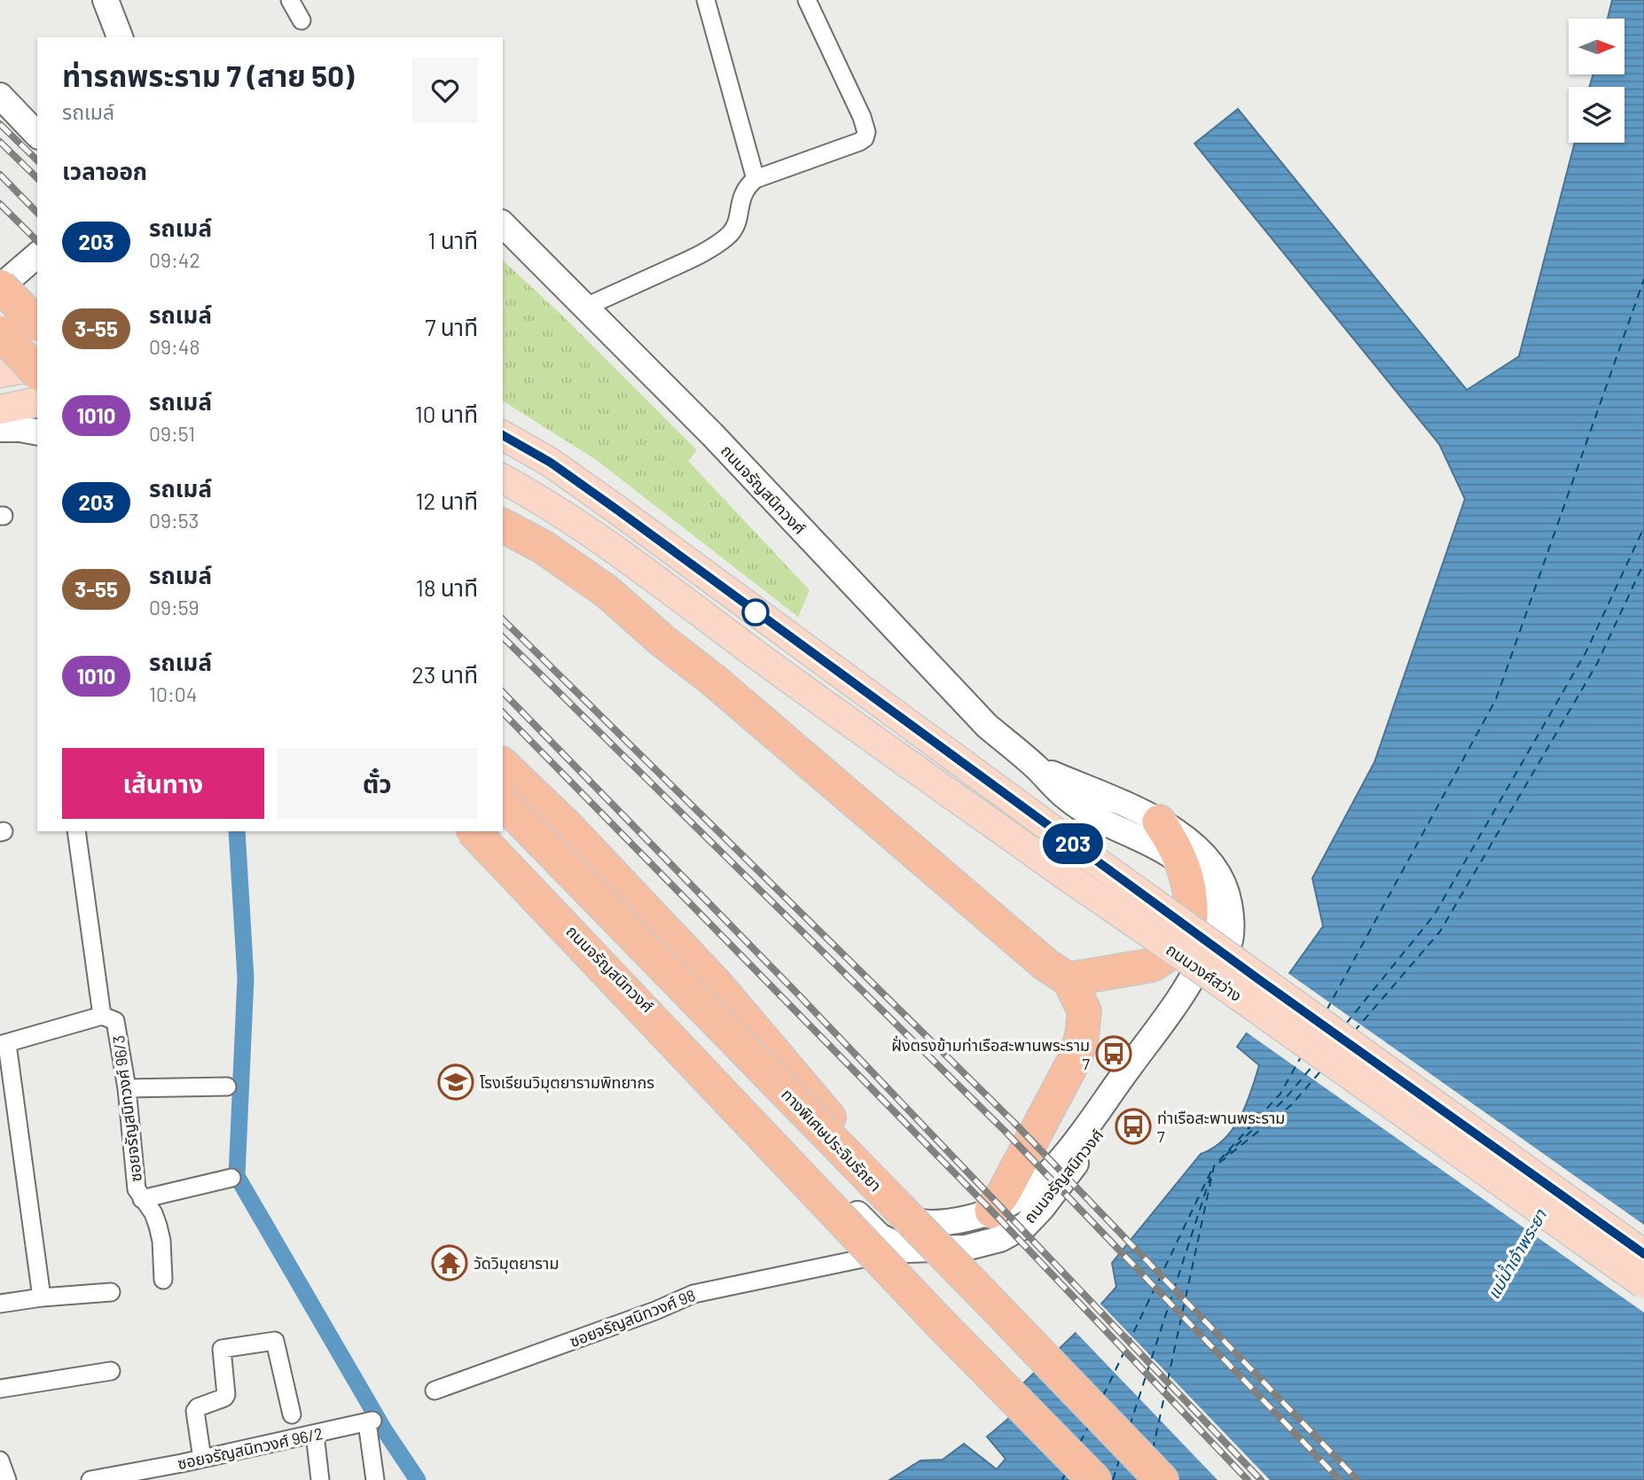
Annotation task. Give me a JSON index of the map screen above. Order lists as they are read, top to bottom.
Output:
{
  "streets": {
    "highway": ["ทางพิเศษประจิมรัถยา"],
    "main road": ["ถนนจรัญสนิทวงศ์", "ถนนวงศ์สว่าง"],
    "street": ["ซอยจรัญสนิทวงศ์ 96/3", "ซอยจรัญสนิทวงศ์ 98", "ซอยจรัญสนิทวงศ์ 96/2"]
  },
  "crossings": [
    ["ถนนจรัญสนิทวงศ์", "ซอยจรัญสนิทวงศ์ 98"]
  ],
  "water": ["แม่น้ำเจ้าพระยา"],
  "places": {
    "bus stop": ["ฝั่งตรงข้ามท่าเรือสะพานพระราม 7", "ท่าเรือสะพานพระราม 7"],
    "school or university": ["โรงเรียนวิมุตยารามพิทยากร"],
    "temple": ["วัดวิมุตยาราม"]
  },
  "lines": ["bus line 203"],
  "north": "right",
  "page": {
    "on_map": "203",
    "heading": [
      ["ท่ารถพระราม 7 (สาย 50)", "รถเมล์"],
      "เวลาออก"
    ],
    "list": [
      {
        "mark": "203",
        "name": "รถเมล์",
        "note": "09:42",
        "value": "1 นาที"
      },
      {
        "mark": "3-55",
        "name": "รถเมล์",
        "note": "09:48",
        "value": "7 นาที"
      },
      {
        "mark": "1010",
        "name": "รถเมล์",
        "note": "09:51",
        "value": "10 นาที"
      },
      {
        "mark": "203",
        "name": "รถเมล์",
        "note": "09:53",
        "value": "12 นาที"
      },
      {
        "mark": "3-55",
        "name": "รถเมล์",
        "note": "09:59",
        "value": "18 นาที"
      },
      {
        "mark": "1010",
        "name": "รถเมล์",
        "note": "10:04",
        "value": "23 นาที"
      }
    ],
    "buttons": ["เส้นทาง", "ตั๋ว"]
  }
}
